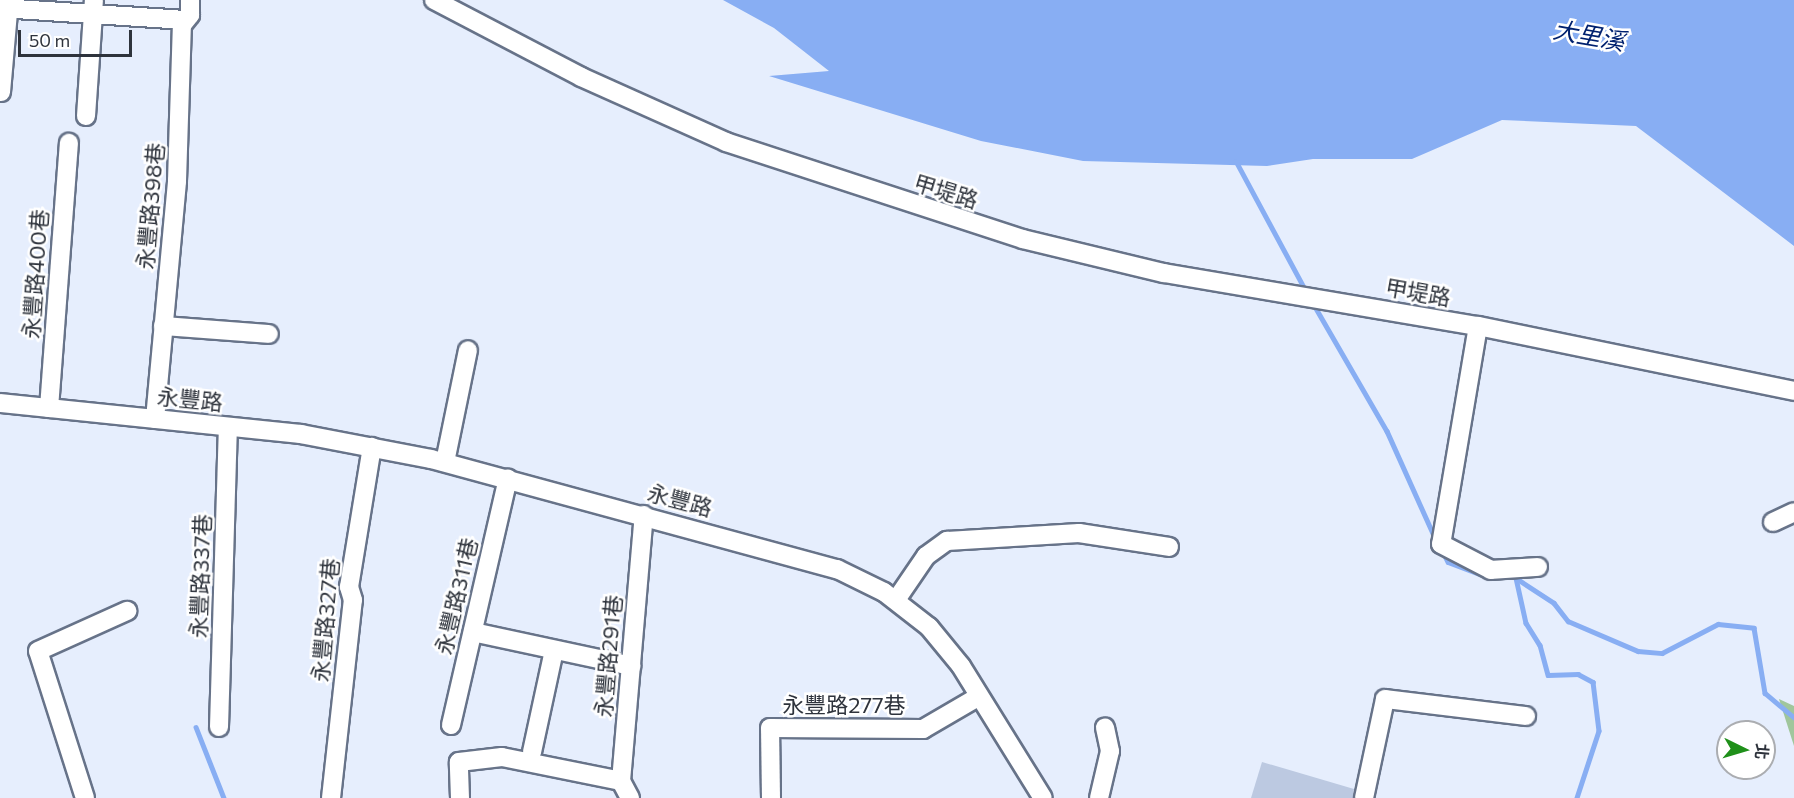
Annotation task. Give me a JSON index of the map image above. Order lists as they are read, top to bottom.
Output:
{
  "streets": {
    "street": [
      "甲堤路",
      "永豐路398巷",
      "永豐路400巷",
      "永豐路",
      "永豐路337巷",
      "永豐路311巷",
      "永豐路327巷",
      "永豐路291巷",
      "永豐路277巷"
    ]
  },
  "crossings": [
    ["永豐路398巷", "永豐路"],
    ["永豐路400巷", "永豐路"],
    ["永豐路", "永豐路337巷"],
    ["永豐路", "永豐路311巷"],
    ["永豐路", "永豐路327巷"],
    ["永豐路", "永豐路291巷"],
    ["永豐路", "永豐路277巷"]
  ],
  "water": ["大里溪"],
  "scale_bar": "50 m",
  "north": "right"
}
